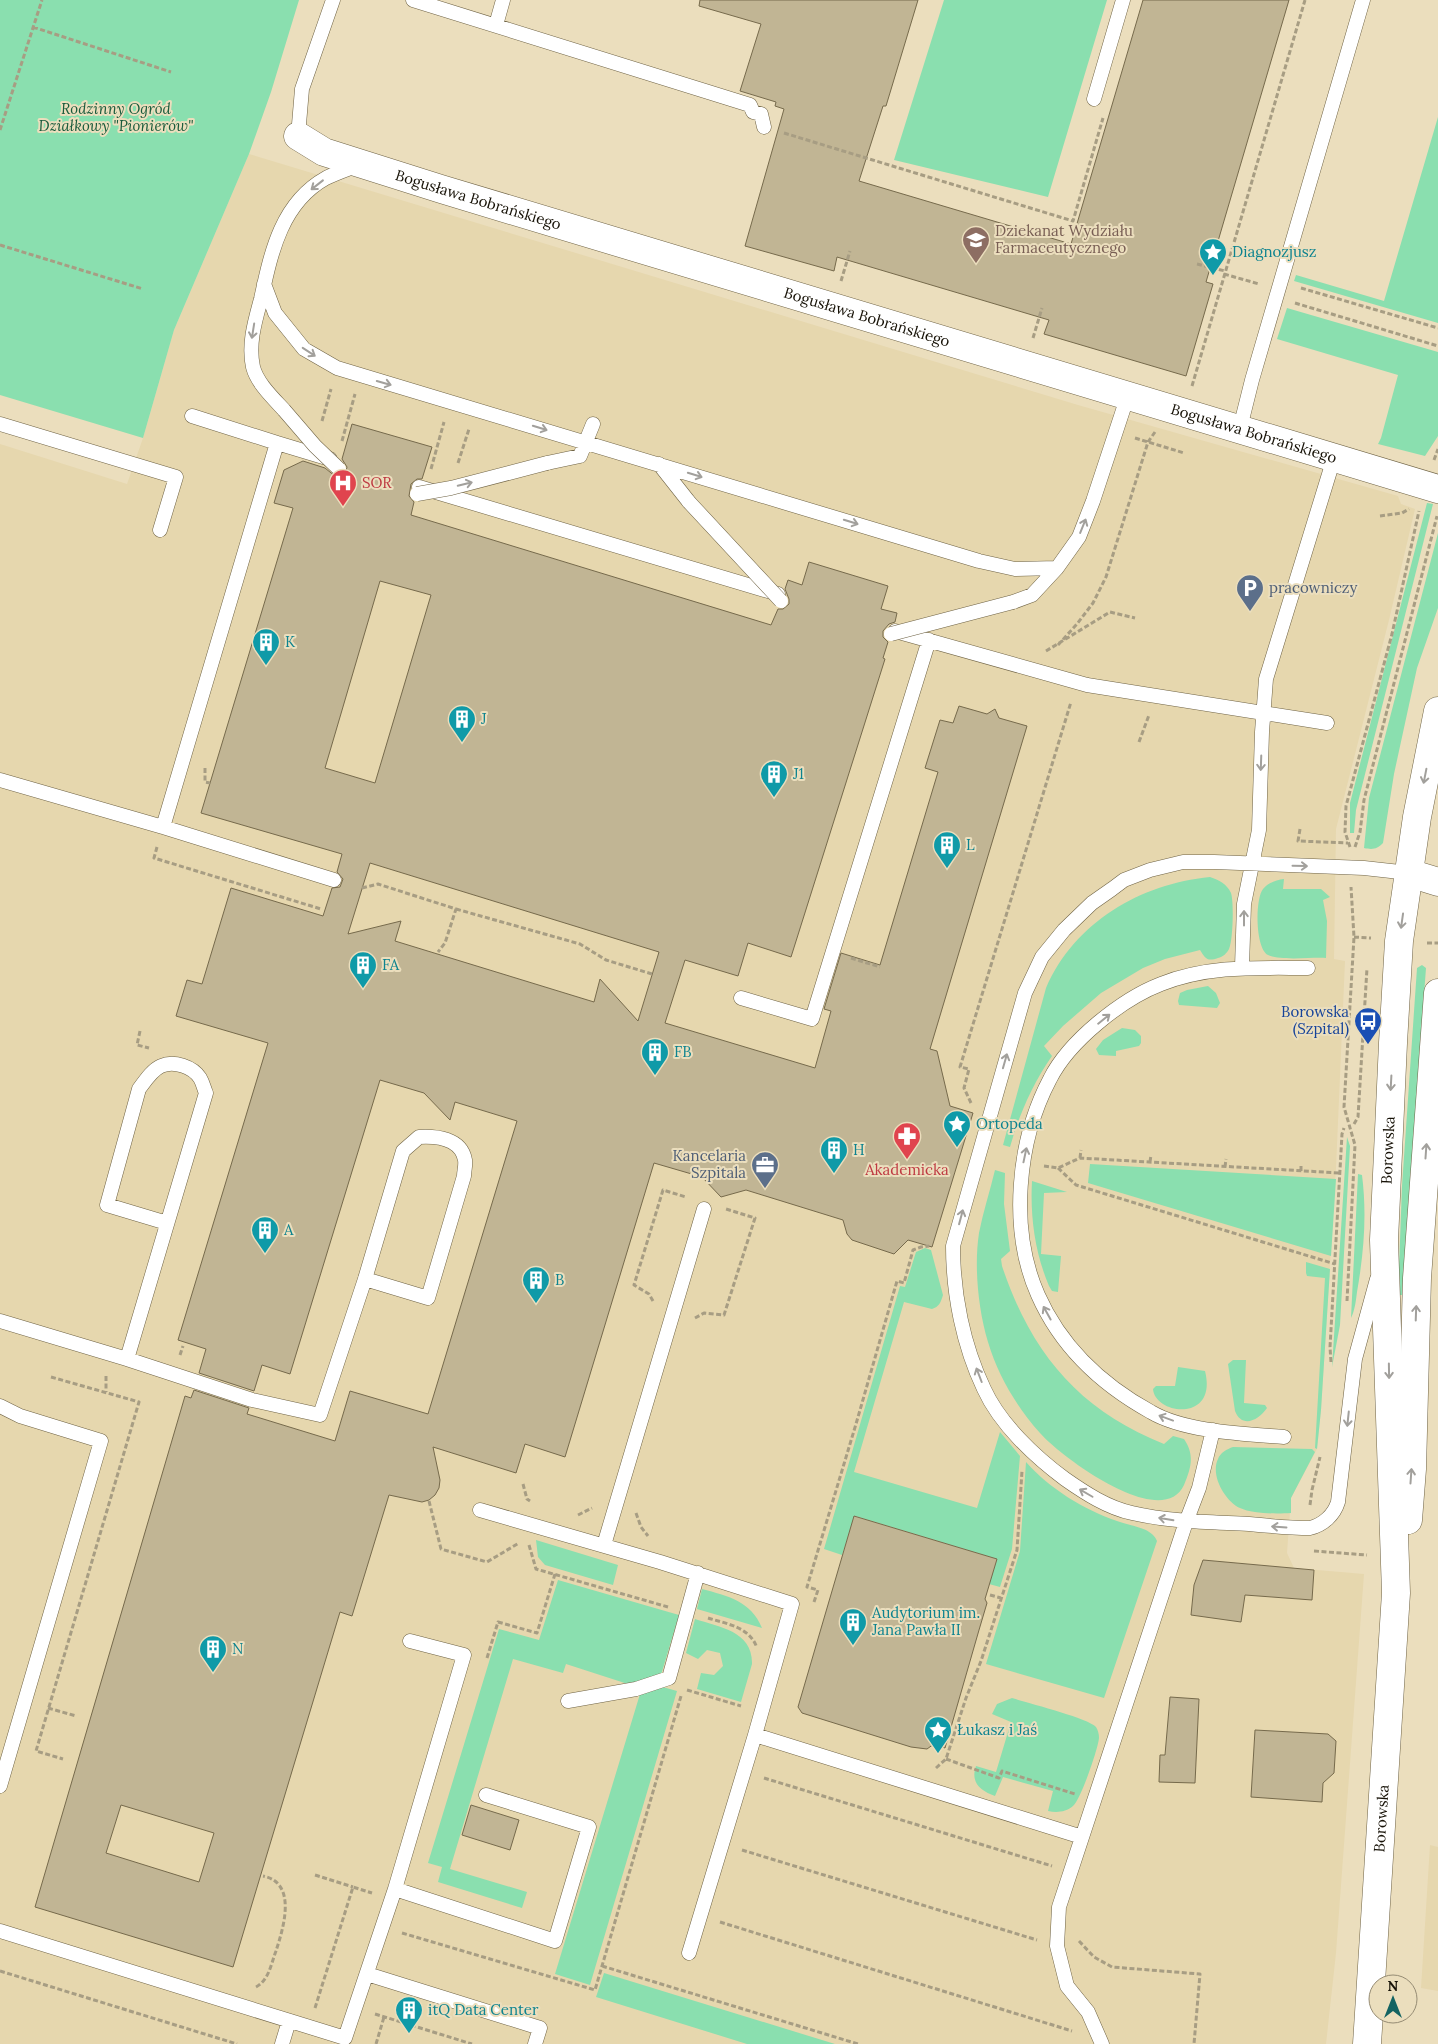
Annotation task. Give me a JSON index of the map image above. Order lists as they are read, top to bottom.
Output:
{
  "streets": {
    "street": ["Bogusława Bobrańskiego", "Borowska"]
  },
  "parks": ["Rodzinny Ogród Działkowy \"Pionierów\""],
  "places": {
    "school or university": ["Dziekanat Wydziału Farmaceutycznego"],
    "place": ["Diagnozjusz", "Ortopeda", "Łukasz i Jaś"],
    "hospital": ["SOR"],
    "parking": ["pracowniczy"],
    "building": [
      "K",
      "J",
      "J1",
      "L",
      "FA",
      "FB",
      "H",
      "A",
      "B",
      "Audytorium im. Jana Pawła II",
      "N",
      "itQ Data Center"
    ],
    "bus stop": ["Borowska (Szpital)"],
    "pharmacy": ["Akademicka"],
    "office": ["Kancelaria Szpitala"]
  },
  "north": "top"
}
